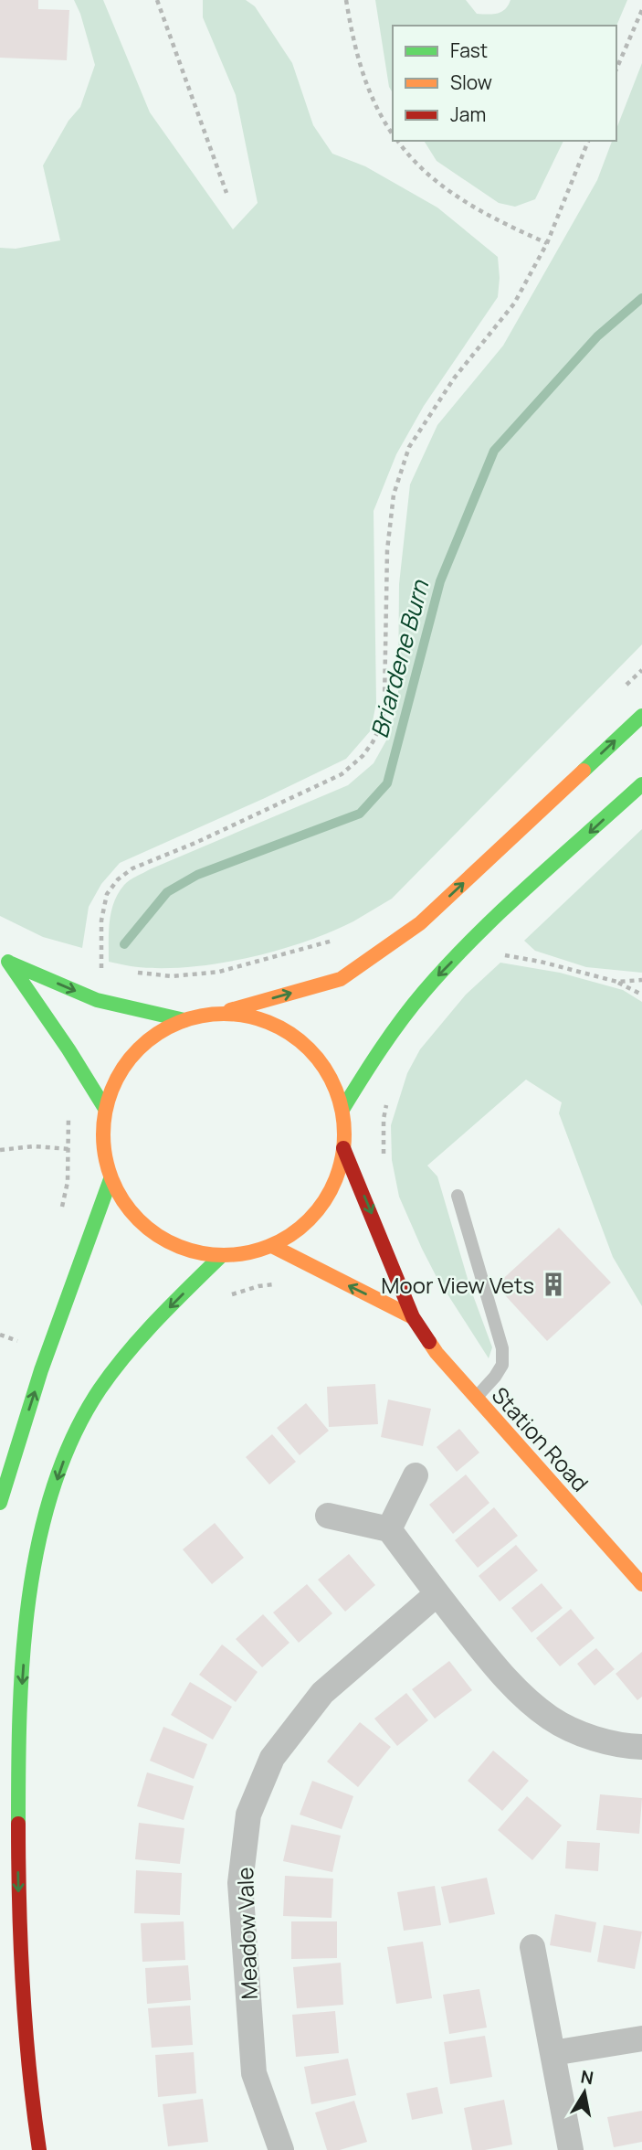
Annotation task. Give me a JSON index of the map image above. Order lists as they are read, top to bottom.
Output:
{
  "streets": {
    "main road": ["Station Road"],
    "street": ["Meadow Vale"]
  },
  "water": ["Briardene Burn"],
  "places": {
    "building": ["Moor View Vets"]
  },
  "legend": ["Fast", "Slow", "Jam"],
  "north": "top"
}
